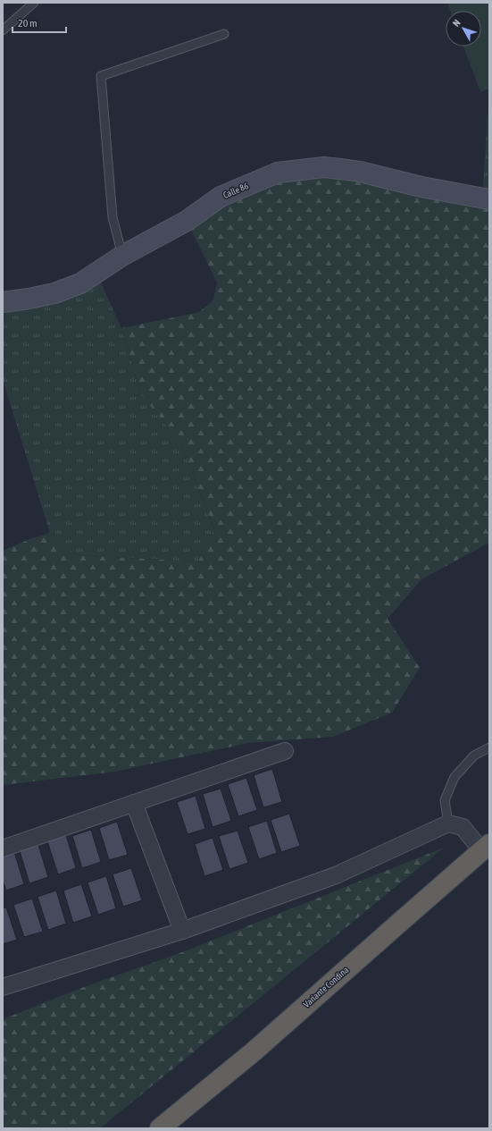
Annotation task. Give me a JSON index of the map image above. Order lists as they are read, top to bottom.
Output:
{
  "streets": {
    "highway": ["Variante Condina"],
    "main road": ["Calle 86"]
  },
  "scale_bar": "20 m",
  "north": "top left"
}
